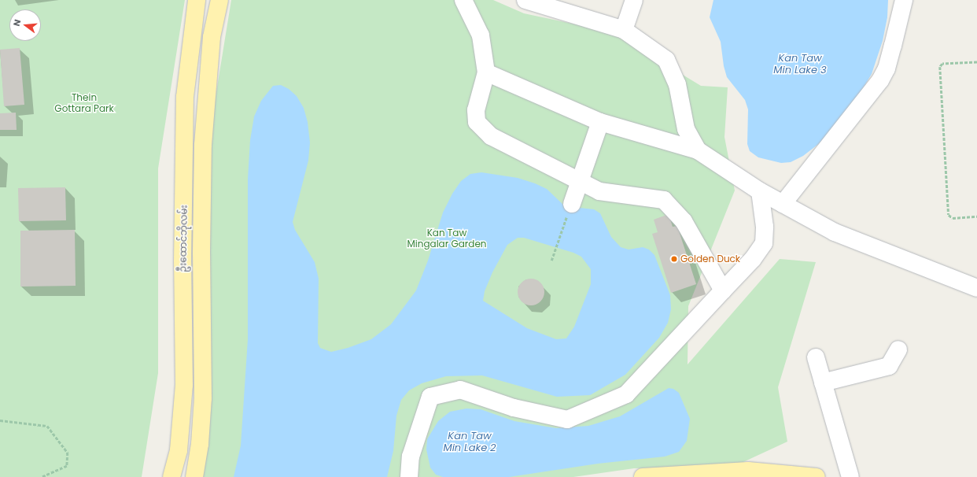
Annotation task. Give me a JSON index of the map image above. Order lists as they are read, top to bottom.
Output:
{
  "streets": {
    "main road": ["ဦးထောင်ဘိုလမ်း"]
  },
  "water": ["Kan Taw Min Lake 3", "Kan Taw Min Lake 2"],
  "parks": ["Thein Gottara Park", "Kan Taw Mingalar Garden"],
  "places": ["Golden Duck"],
  "north": "left"
}
